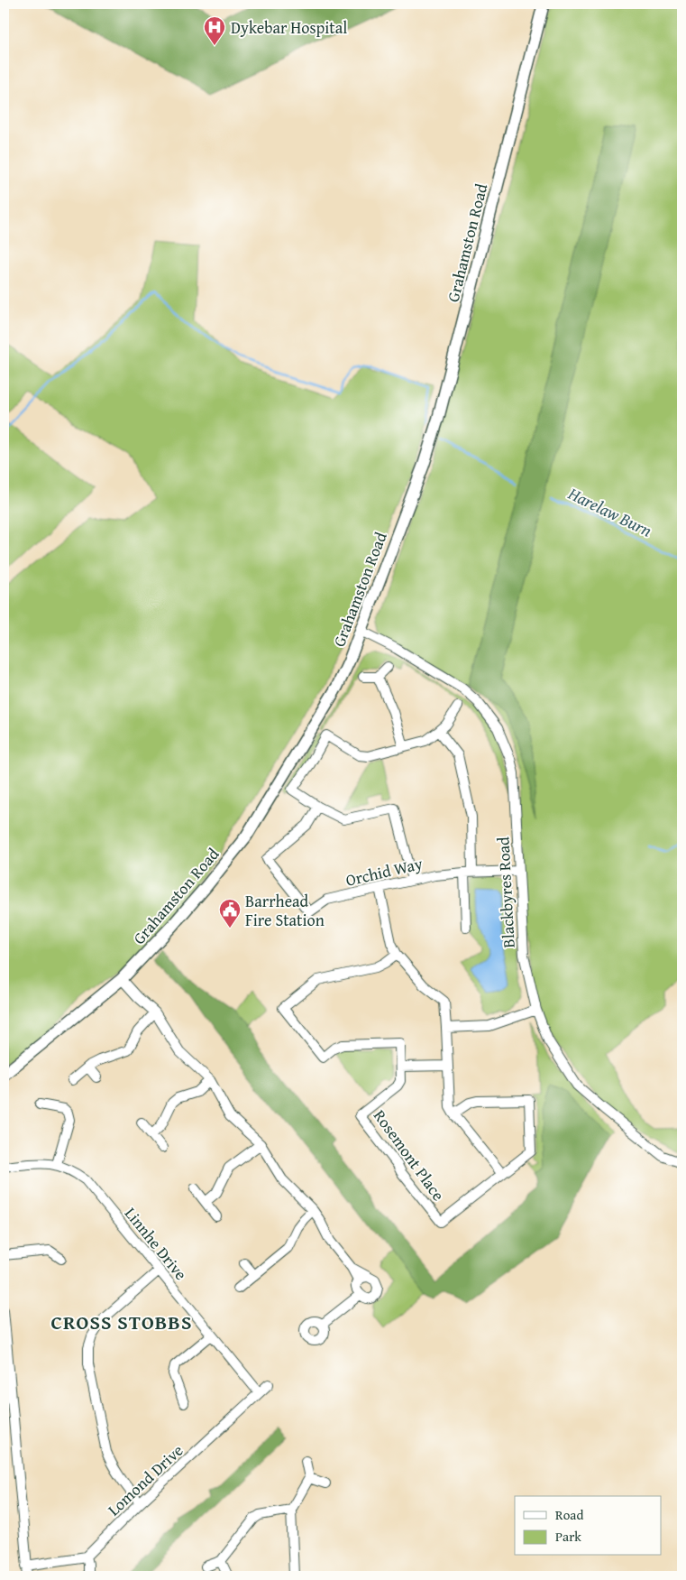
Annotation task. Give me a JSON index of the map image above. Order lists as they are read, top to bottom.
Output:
{
  "streets": {
    "main road": ["Grahamston Road"],
    "street": [
      "Orchid Way",
      "Blackbyres Road",
      "Rosemont Place",
      "Linnhe Drive",
      "Lomond Drive"
    ]
  },
  "crossings": [
    ["Grahamston Road", "Blackbyres Road"],
    ["Orchid Way", "Blackbyres Road"],
    ["Linnhe Drive", "Lomond Drive"]
  ],
  "districts": ["CROSS STOBBS"],
  "water": ["Harelaw Burn"],
  "places": {
    "hospital": ["Dykebar Hospital"],
    "public building": ["Barrhead Fire Station"]
  },
  "legend": ["Road", "Park"]
}
